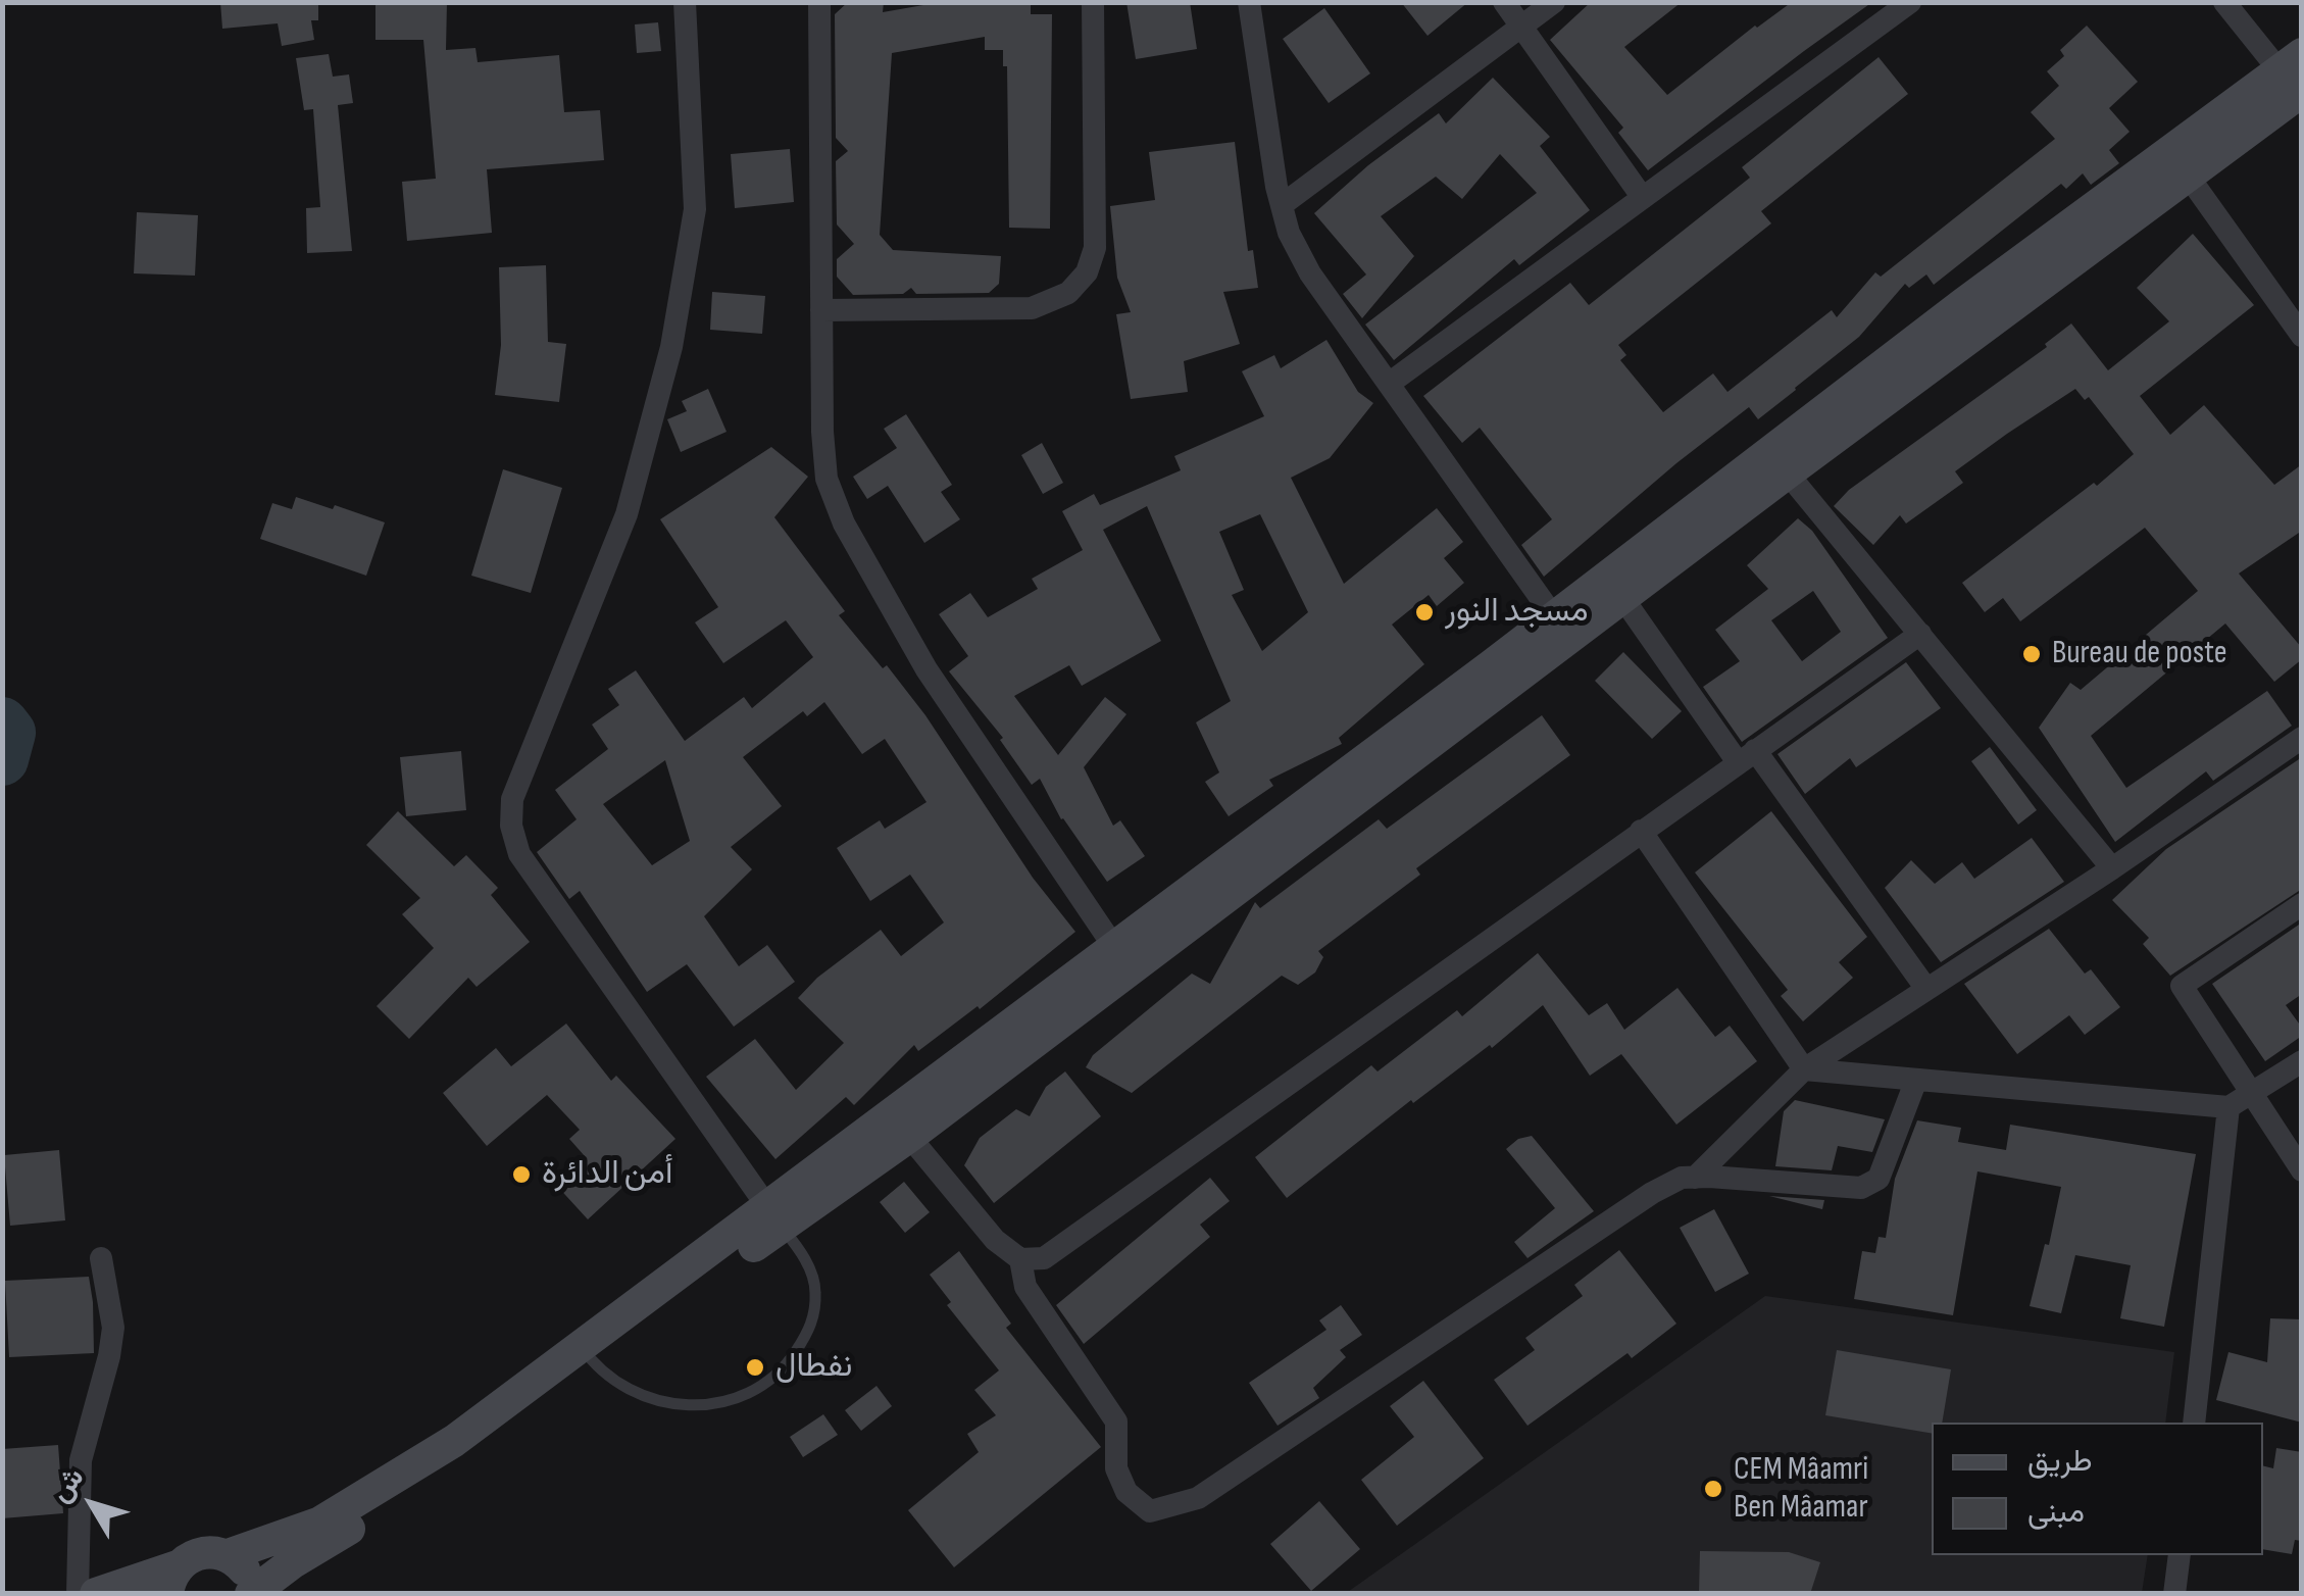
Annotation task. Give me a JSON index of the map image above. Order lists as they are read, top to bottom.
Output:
{
  "places": [
    "مسجد النور",
    "Bureau de poste",
    "أمن الدائرة",
    "نفطال",
    "CEM Mâamri Ben Mâamar"
  ],
  "legend": ["طريق", "مبنى"],
  "north": "top left"
}
